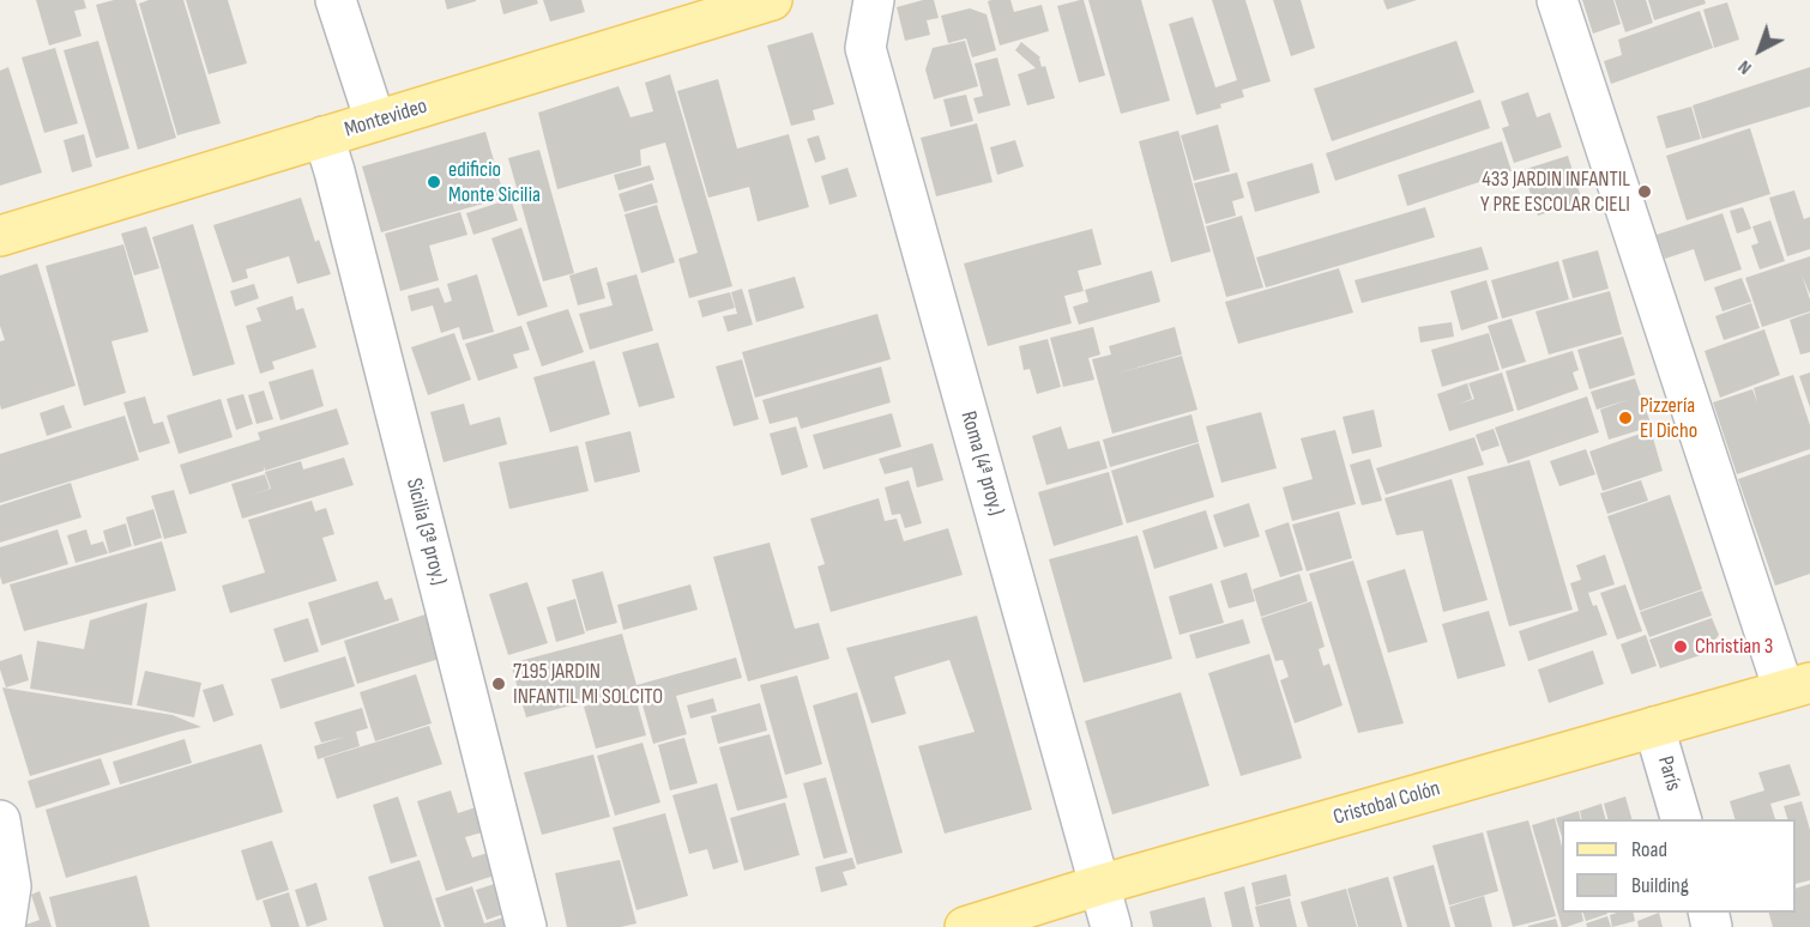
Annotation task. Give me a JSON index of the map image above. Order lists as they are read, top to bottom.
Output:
{
  "streets": {
    "main road": ["Montevideo", "Cristobal Colón"],
    "street": ["Roma (4ª proy.)", "Sicilia (3ª proy.)", "París"]
  },
  "crossings": [
    ["Montevideo", "Sicilia (3ª proy.)"],
    ["Roma (4ª proy.)", "Cristobal Colón"],
    ["París", "Cristobal Colón"]
  ],
  "places": [
    "edificio Monte Sicilia",
    "433 JARDIN INFANTIL Y PRE ESCOLAR CIELI",
    "Pizzería El Dicho",
    "Christian 3",
    "7195 JARDIN INFANTIL MI SOLCITO"
  ],
  "legend": ["Road", "Building"],
  "north": "bottom left"
}
